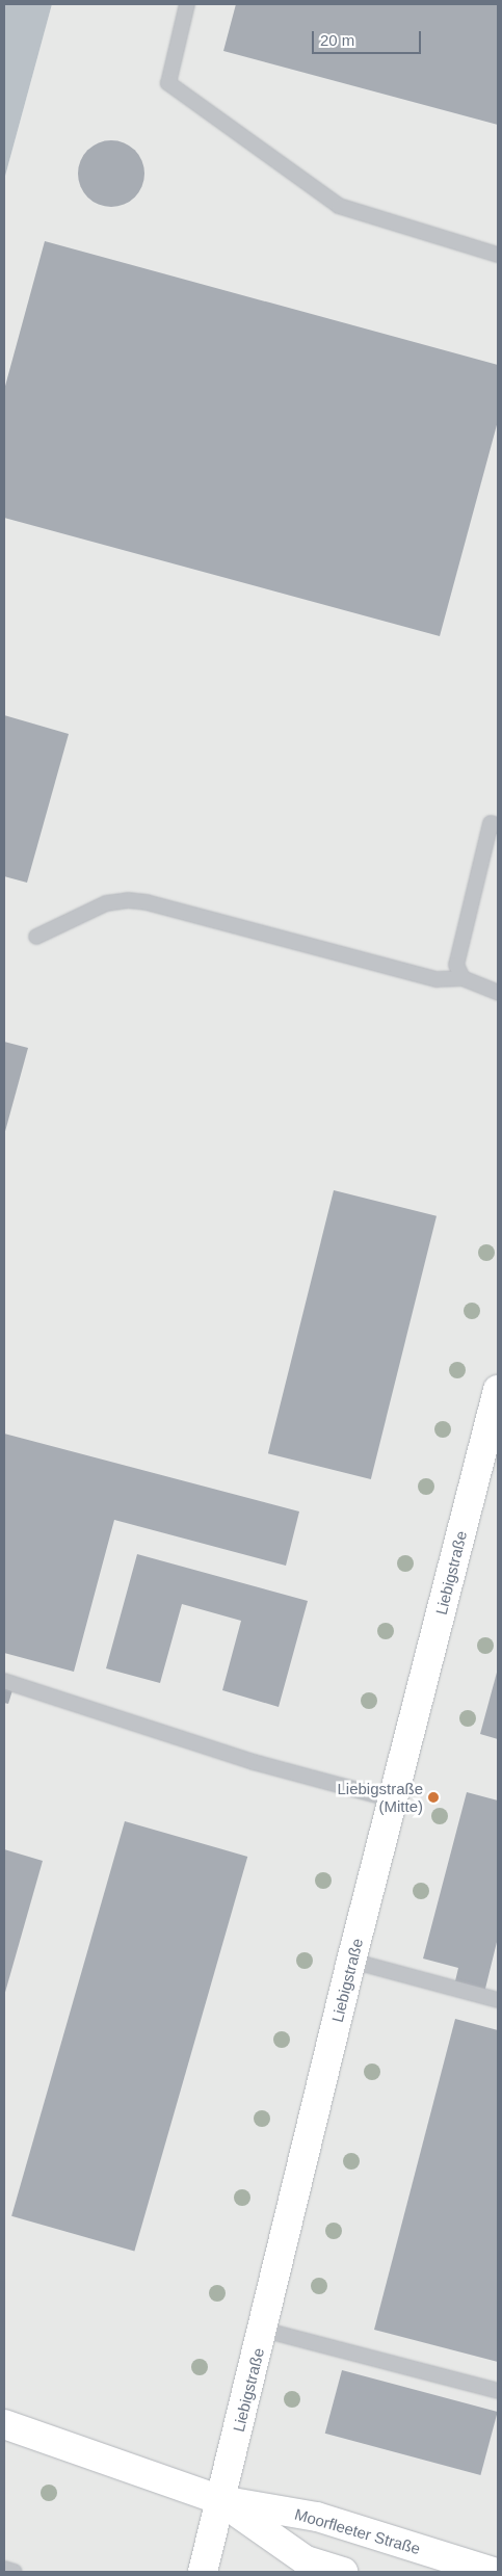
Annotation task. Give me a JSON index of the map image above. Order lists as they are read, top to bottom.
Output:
{
  "streets": {
    "main road": ["Liebigstraße", "Moorfleeter Straße"]
  },
  "crossings": [
    ["Liebigstraße", "Moorfleeter Straße"]
  ],
  "places": ["Liebigstraße (Mitte)"],
  "scale_bar": "20 m"
}
